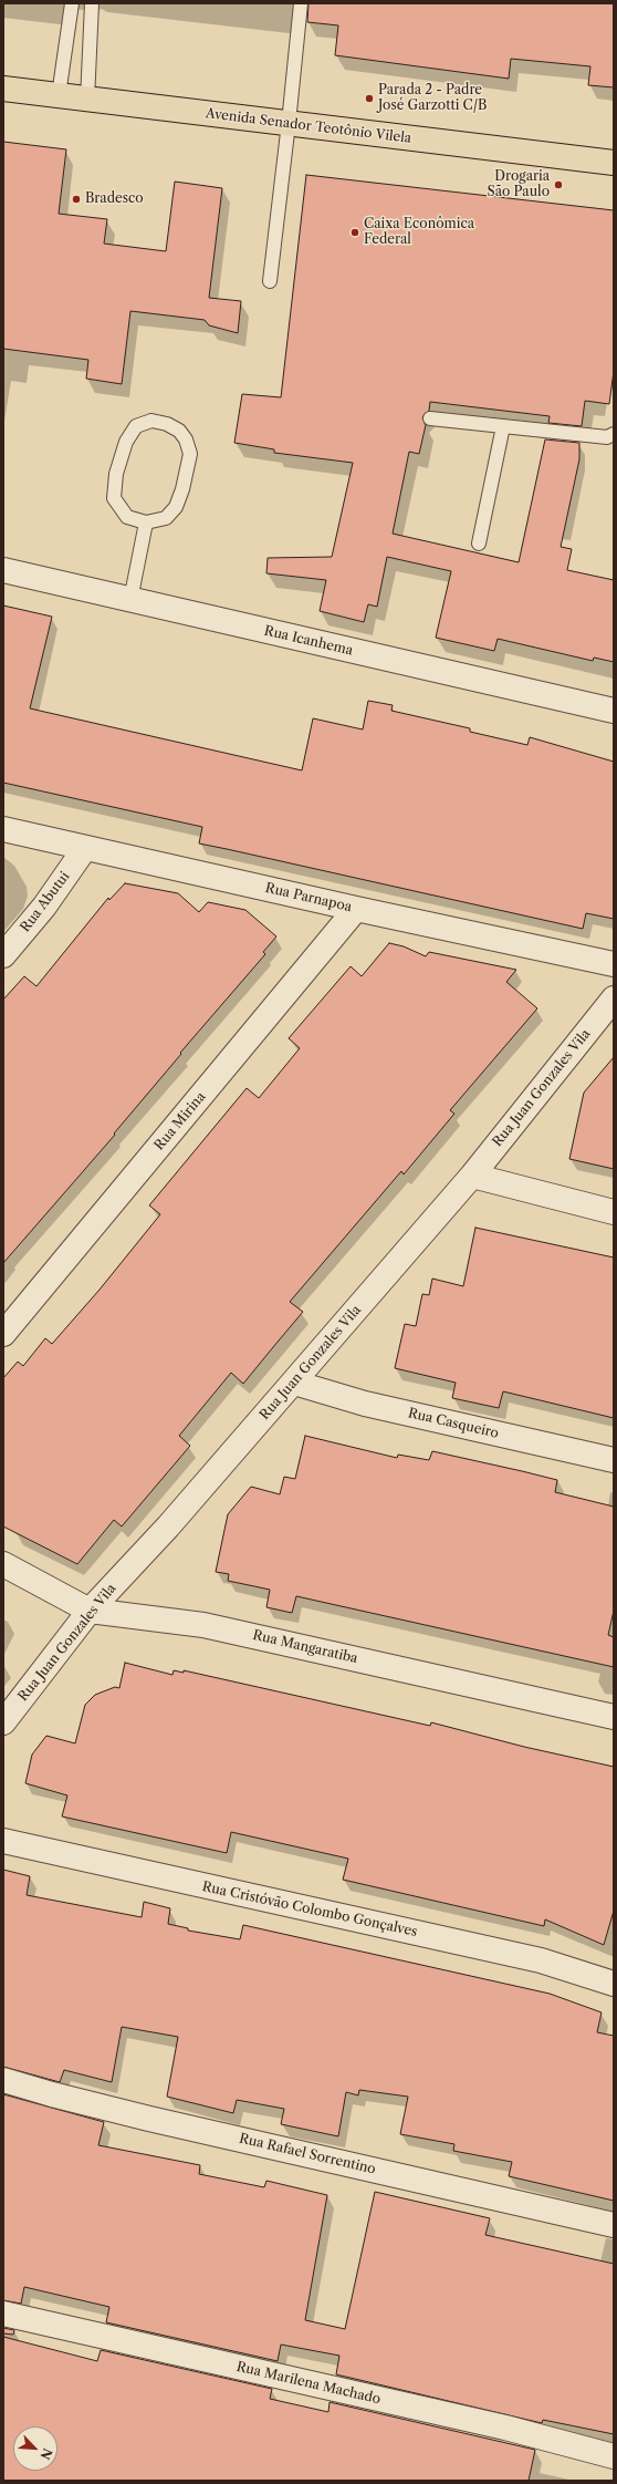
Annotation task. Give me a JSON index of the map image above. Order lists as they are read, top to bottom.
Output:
{
  "streets": {
    "main road": ["Avenida Senador Teotônio Vilela"],
    "street": [
      "Rua Icanhema",
      "Rua Parnapoa",
      "Rua Abutui",
      "Rua Juan Gonzales Vila",
      "Rua Mirina",
      "Rua Casqueiro",
      "Rua Mangaratiba",
      "Rua Cristóvão Colombo Gonçalves",
      "Rua Rafael Sorrentino",
      "Rua Marilena Machado"
    ]
  },
  "crossings": [
    ["Rua Parnapoa", "Rua Abutui"],
    ["Rua Parnapoa", "Rua Mirina"],
    ["Rua Juan Gonzales Vila", "Rua Casqueiro"],
    ["Rua Juan Gonzales Vila", "Rua Mangaratiba"]
  ],
  "places": [
    "Parada 2 - Padre José Garzotti C/B",
    "Drogaria São Paulo",
    "Bradesco",
    "Caixa Econômica Federal"
  ],
  "north": "bottom right"
}
